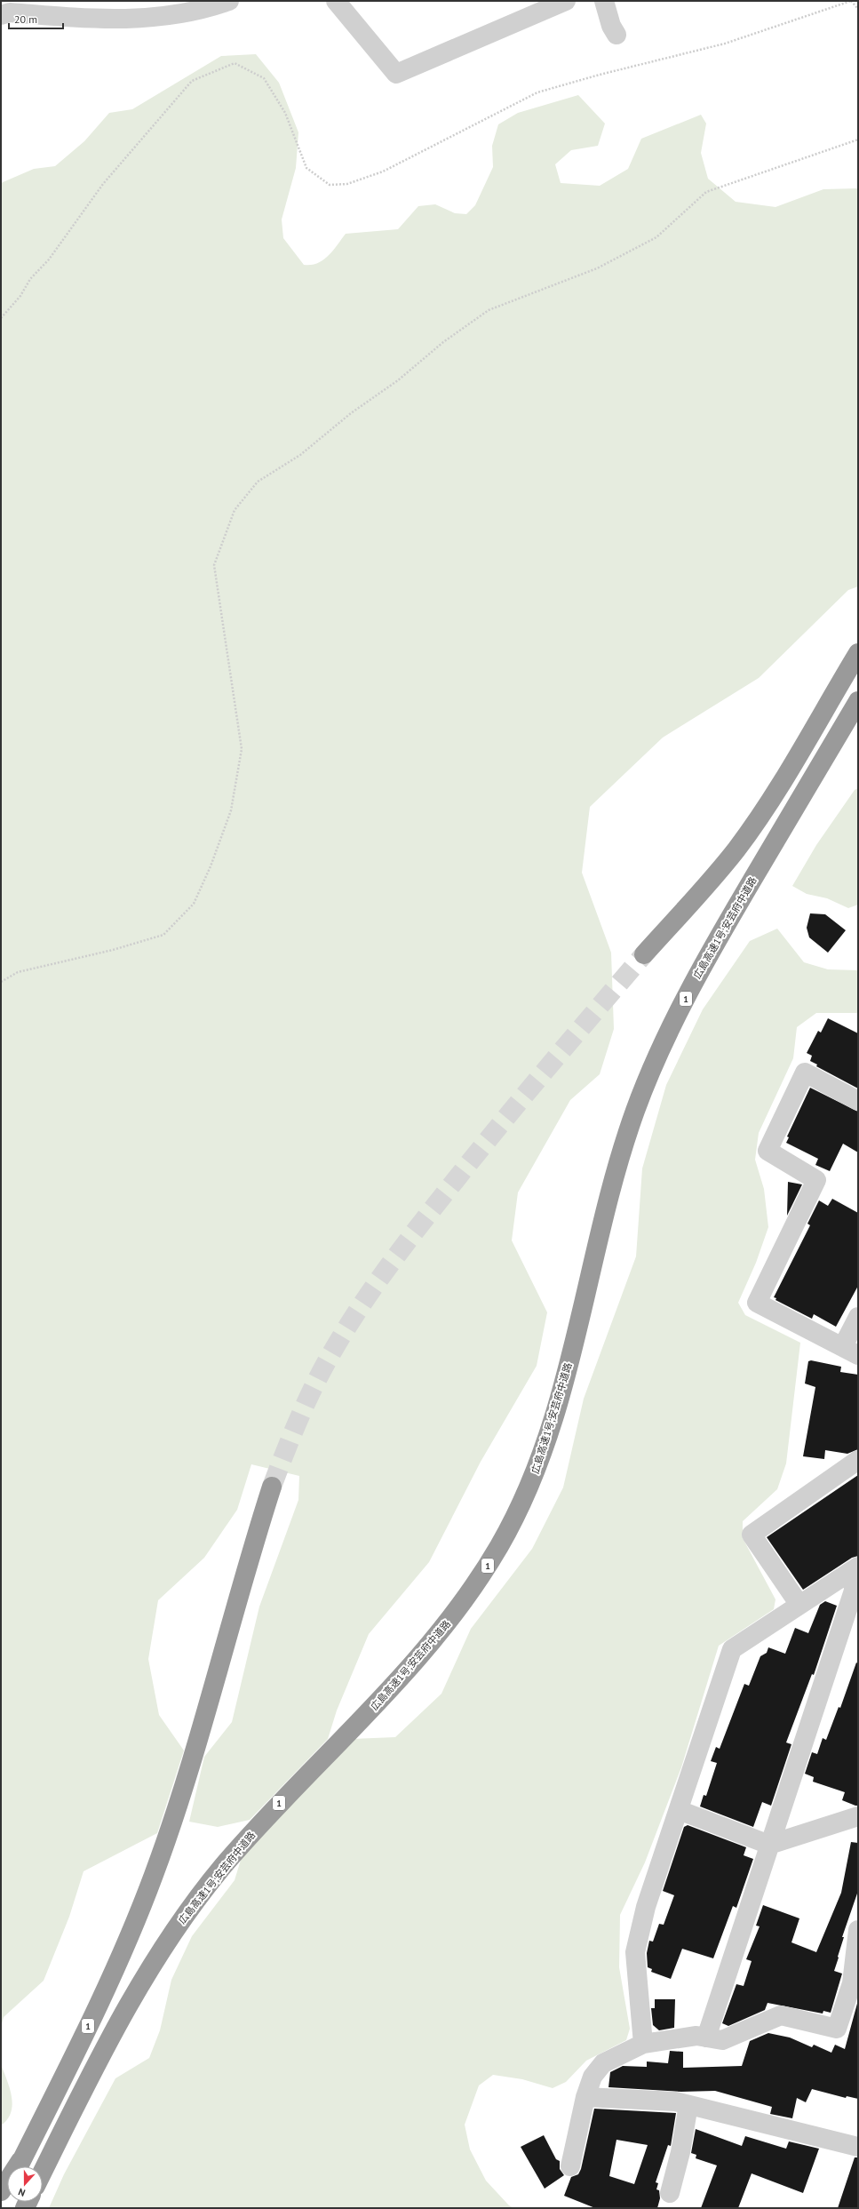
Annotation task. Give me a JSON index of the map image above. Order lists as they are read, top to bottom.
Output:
{
  "streets": {
    "highway": ["広島高速1号;安芸府中道路", "1"]
  },
  "scale_bar": "20 m",
  "north": "bottom"
}
